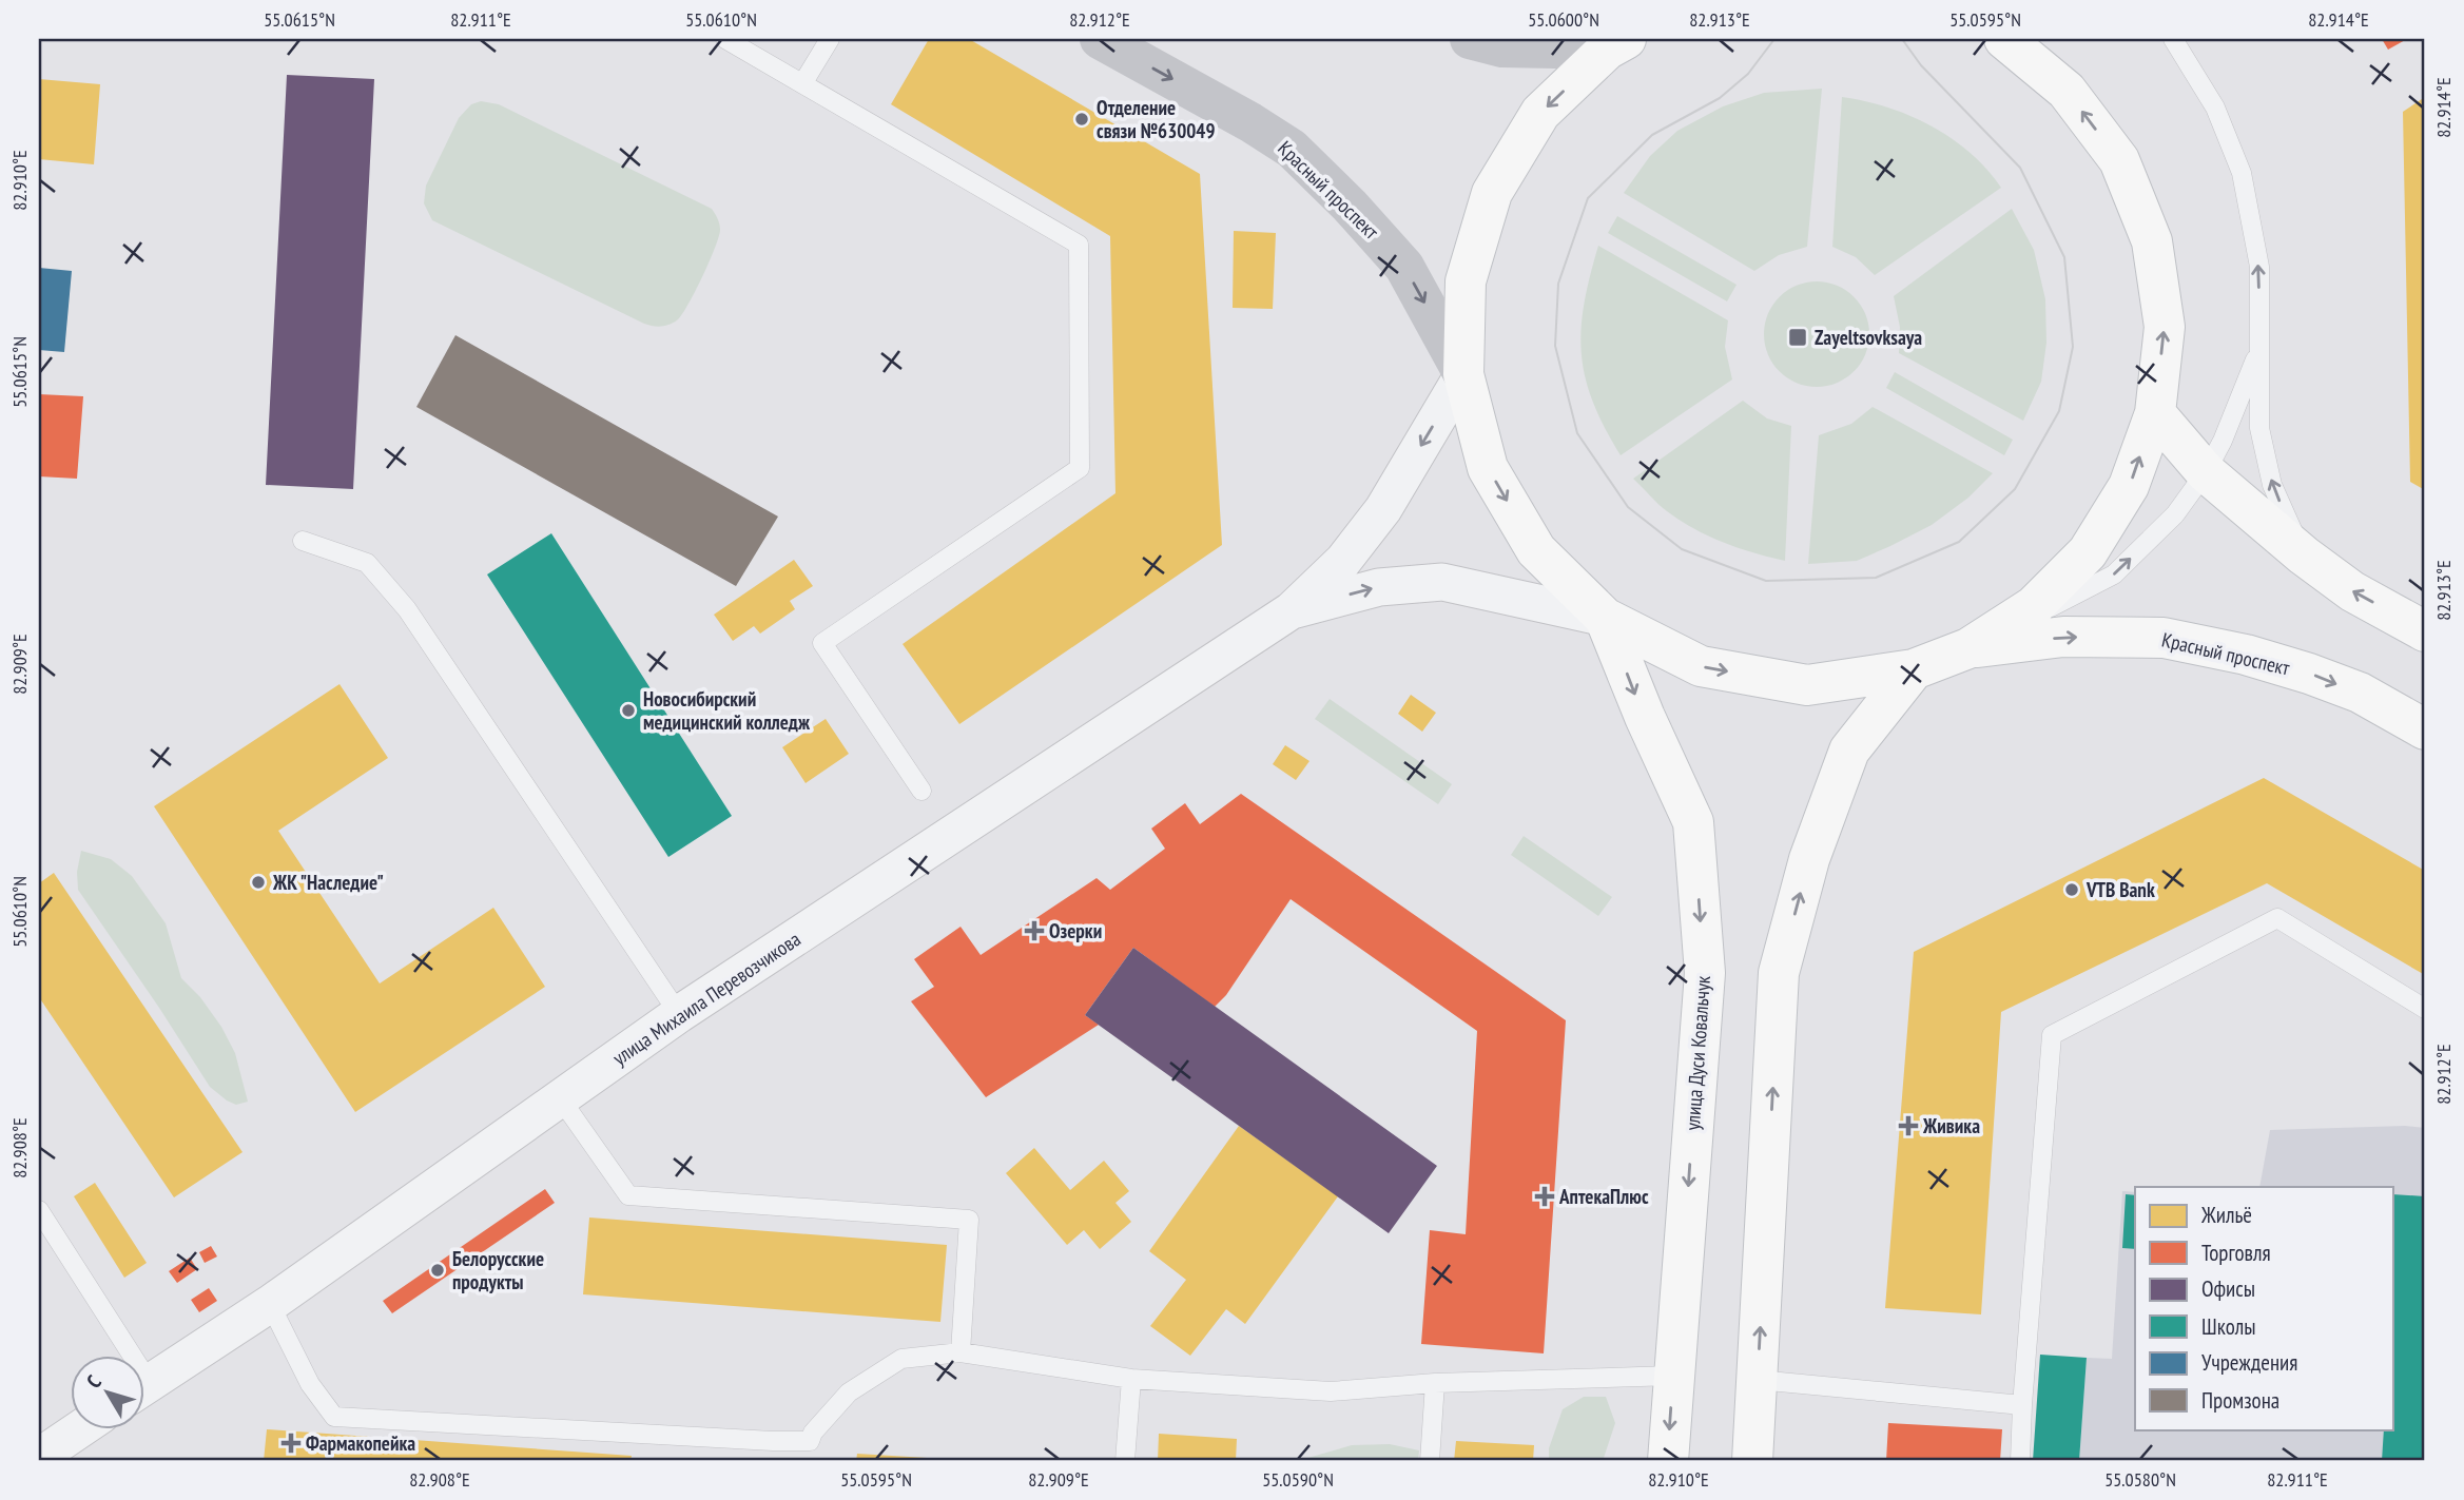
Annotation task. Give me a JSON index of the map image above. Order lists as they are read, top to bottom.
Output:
{
  "streets": {
    "main road": ["Красный проспект", "улица Дуси Ковальчук"],
    "street": ["улица Михаила Перевозчикова"]
  },
  "places": {
    "other": [
      "Отделение связи №630049",
      "Новосибирский медицинский колледж",
      "ЖК \"Наследие\"",
      "VTB Bank",
      "Белорусские продукты"
    ],
    "transit": ["Zayeltsovksaya"],
    "health": [
      "Озерки",
      "Живика",
      "АптекаПлюс",
      "Фармакопейка"
    ]
  },
  "legend": [
    "Жильё",
    "Торговля",
    "Офисы",
    "Школы",
    "Учреждения",
    "Промзона"
  ],
  "north": "top left",
  "coordinates": [
    "55.0615°N",
    "82.911°E",
    "55.0610°N",
    "82.912°E",
    "55.0600°N",
    "82.913°E",
    "55.0595°N",
    "82.914°E",
    "82.910°E",
    "82.909°E",
    "82.908°E",
    "55.0590°N",
    "55.0580°N"
  ]
}
